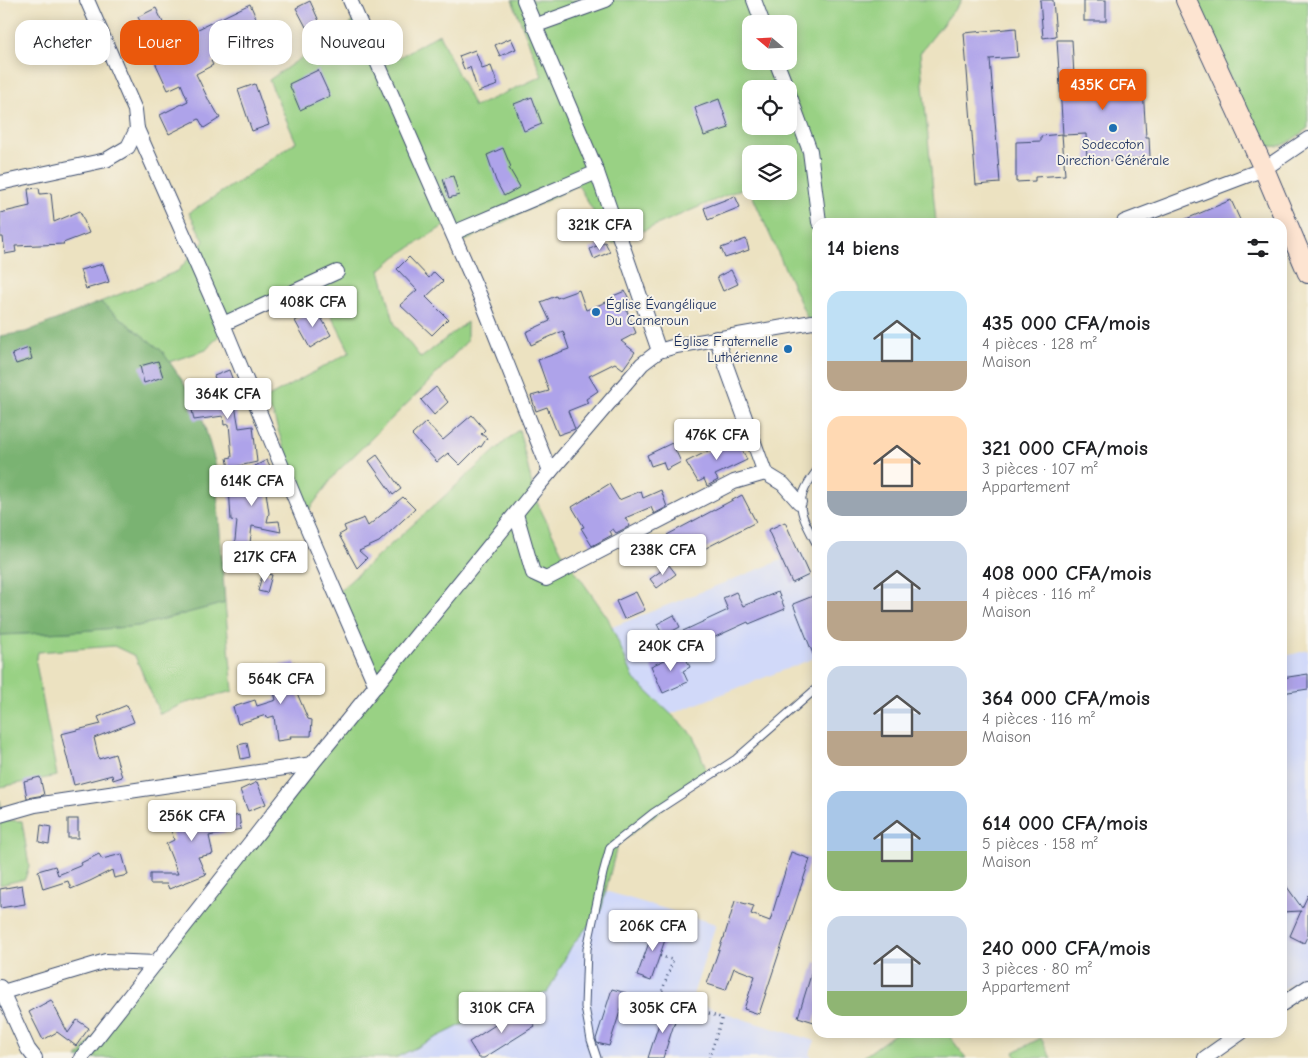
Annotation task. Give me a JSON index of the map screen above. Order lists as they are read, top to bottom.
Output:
{
  "places": ["Sodecoton Direction Générale", "Église Évangélique Du Cameroun", "Église Fraternelle Luthérienne"],
  "north": "left",
  "page": {
    "chip": [
      "Acheter",
      "Louer",
      "Filtres",
      "Nouveau"
    ],
    "price": [
      "435K CFA",
      "321K CFA",
      "408K CFA",
      "364K CFA",
      "476K CFA",
      "614K CFA",
      "238K CFA",
      "217K CFA",
      "240K CFA",
      "564K CFA",
      "256K CFA",
      "206K CFA",
      "310K CFA",
      "305K CFA"
    ],
    "heading": "14 biens",
    "list": [
      {
        "name": "435 000 CFA/mois",
        "note": "4 pièces · 128 m² · Maison"
      },
      {
        "name": "321 000 CFA/mois",
        "note": "3 pièces · 107 m² · Appartement"
      },
      {
        "name": "408 000 CFA/mois",
        "note": "4 pièces · 116 m² · Maison"
      },
      {
        "name": "364 000 CFA/mois",
        "note": "4 pièces · 116 m² · Maison"
      },
      {
        "name": "614 000 CFA/mois",
        "note": "5 pièces · 158 m² · Maison"
      },
      {
        "name": "240 000 CFA/mois",
        "note": "3 pièces · 80 m² · Appartement"
      }
    ]
  }
}
